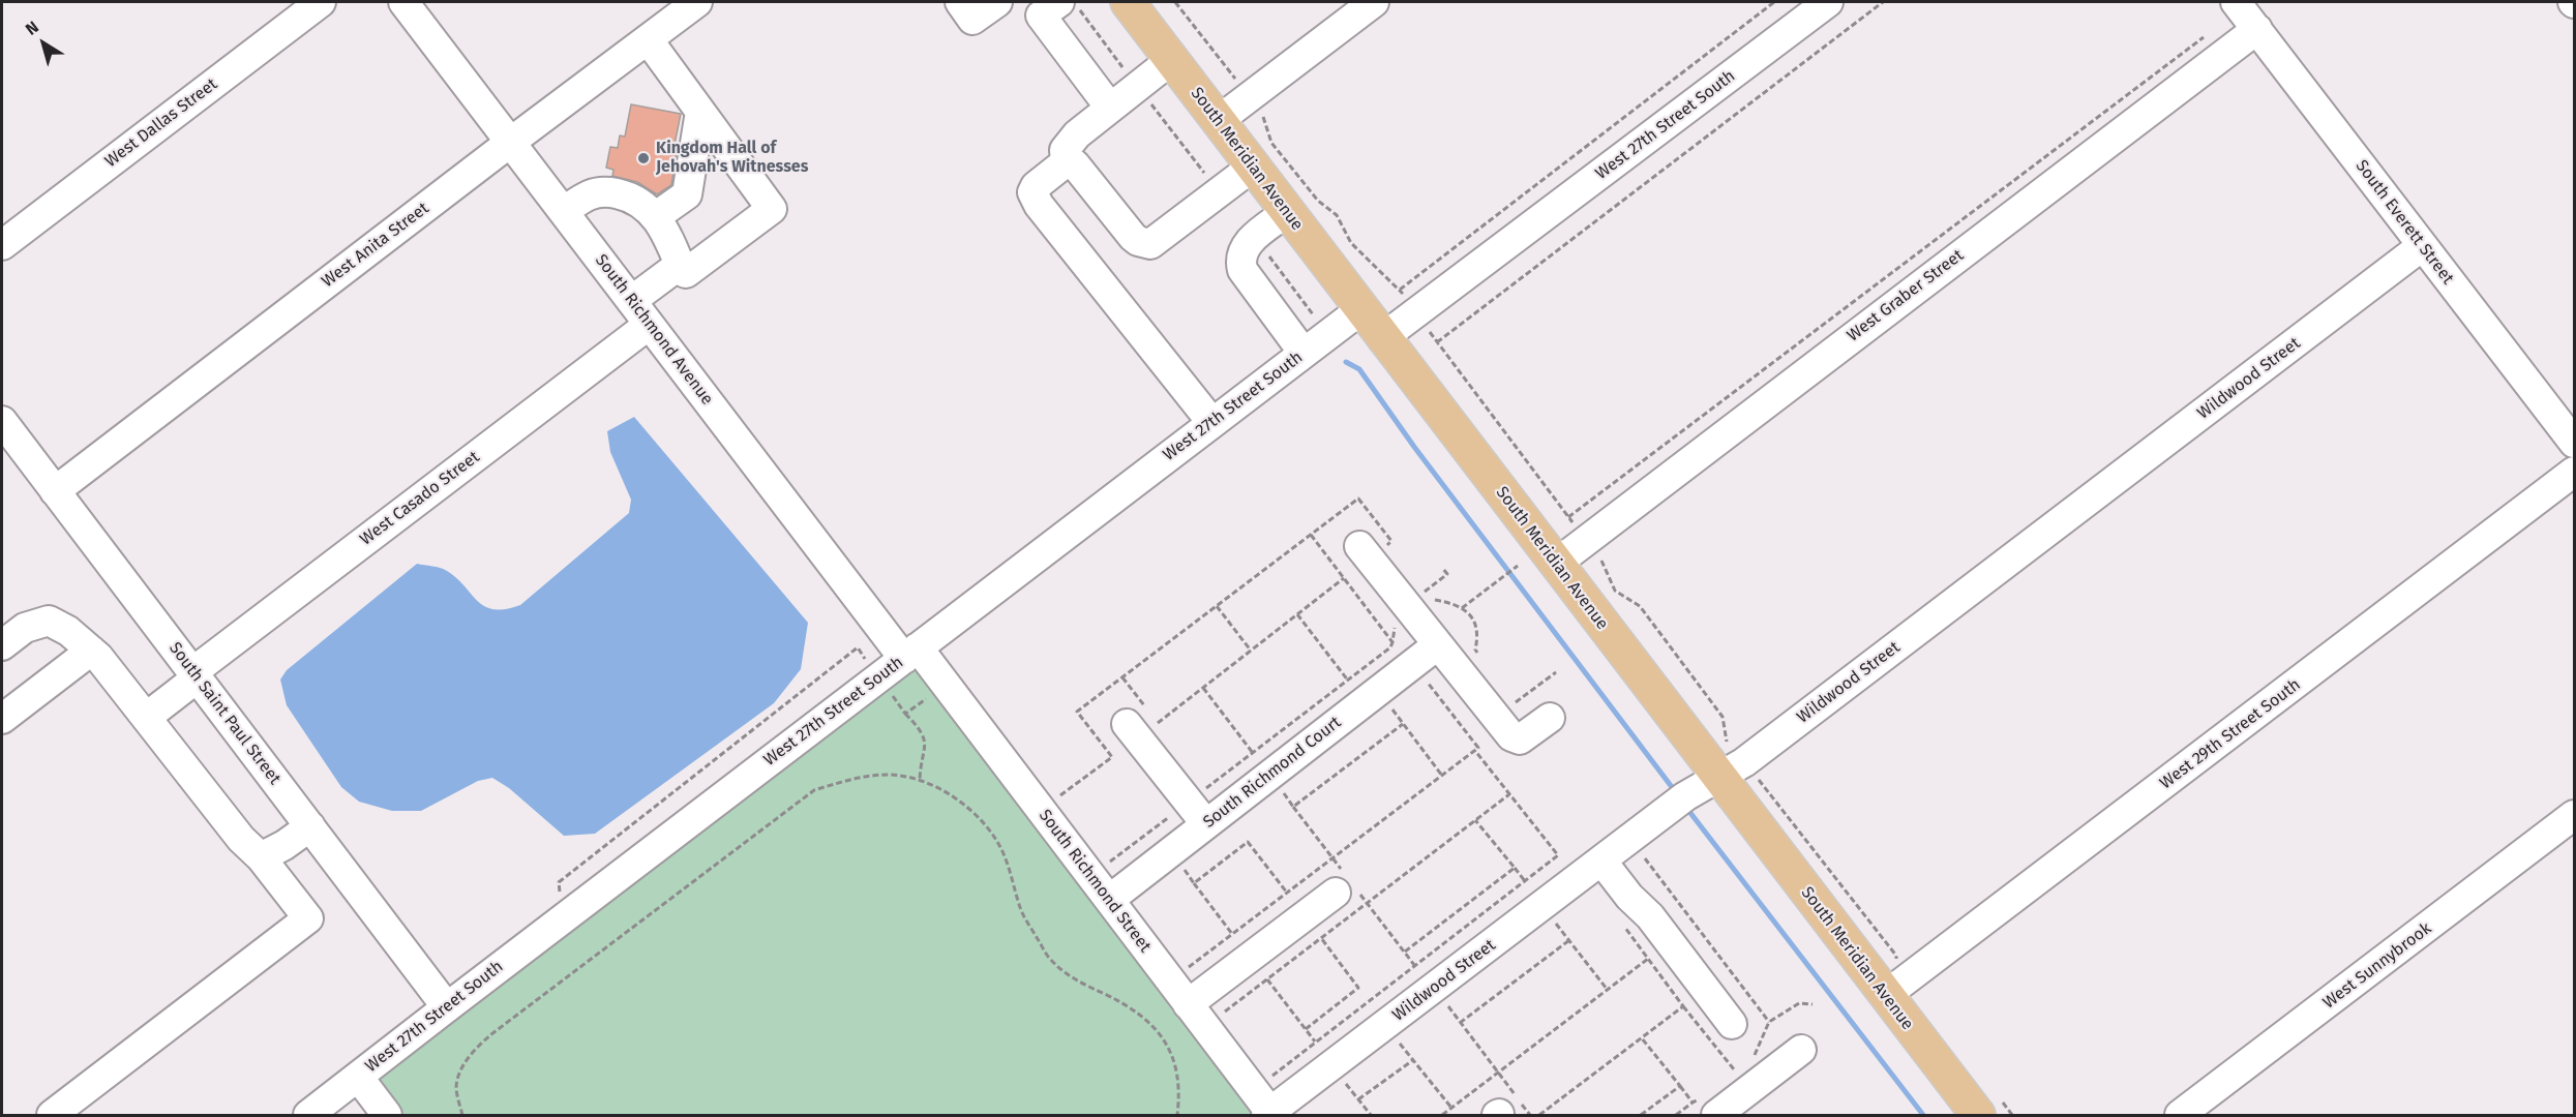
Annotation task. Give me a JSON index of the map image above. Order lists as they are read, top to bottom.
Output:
{
  "streets": {
    "main road": ["South Meridian Avenue"],
    "street": [
      "West Dallas Street",
      "West 27th Street South",
      "South Everett Street",
      "West Anita Street",
      "West Graber Street",
      "South Richmond Avenue",
      "Wildwood Street",
      "West Casado Street",
      "South Saint Paul Street",
      "West 29th Street South",
      "South Richmond Court",
      "South Richmond Street",
      "West Sunnybrook"
    ]
  },
  "crossings": [
    ["West 27th Street South", "South Meridian Avenue"],
    ["West 27th Street South", "South Richmond Avenue"],
    ["West 27th Street South", "South Saint Paul Street"],
    ["West 27th Street South", "South Richmond Street"],
    ["South Meridian Avenue", "West Graber Street"],
    ["South Meridian Avenue", "Wildwood Street"],
    ["South Meridian Avenue", "West 29th Street South"],
    ["South Everett Street", "West Graber Street"],
    ["South Everett Street", "Wildwood Street"],
    ["West Anita Street", "South Richmond Avenue"],
    ["West Anita Street", "South Saint Paul Street"],
    ["South Richmond Avenue", "West Casado Street"],
    ["South Richmond Avenue", "South Richmond Street"],
    ["Wildwood Street", "South Richmond Street"],
    ["West Casado Street", "South Saint Paul Street"],
    ["South Richmond Court", "South Richmond Street"]
  ],
  "places": ["Kingdom Hall of Jehovah's Witnesses"],
  "north": "top left"
}
